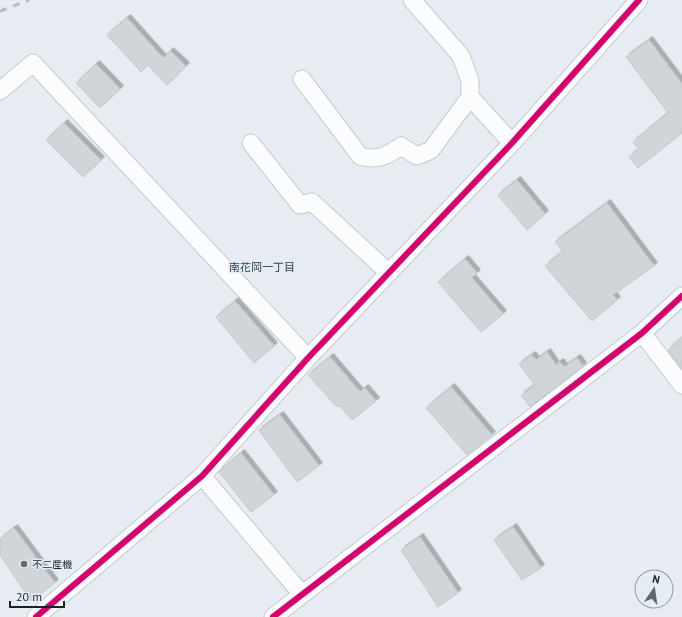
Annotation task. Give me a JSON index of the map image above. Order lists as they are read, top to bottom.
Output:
{
  "districts": ["南花岡一丁目"],
  "places": ["不二産機"],
  "scale_bar": "20 m",
  "north": "top"
}
